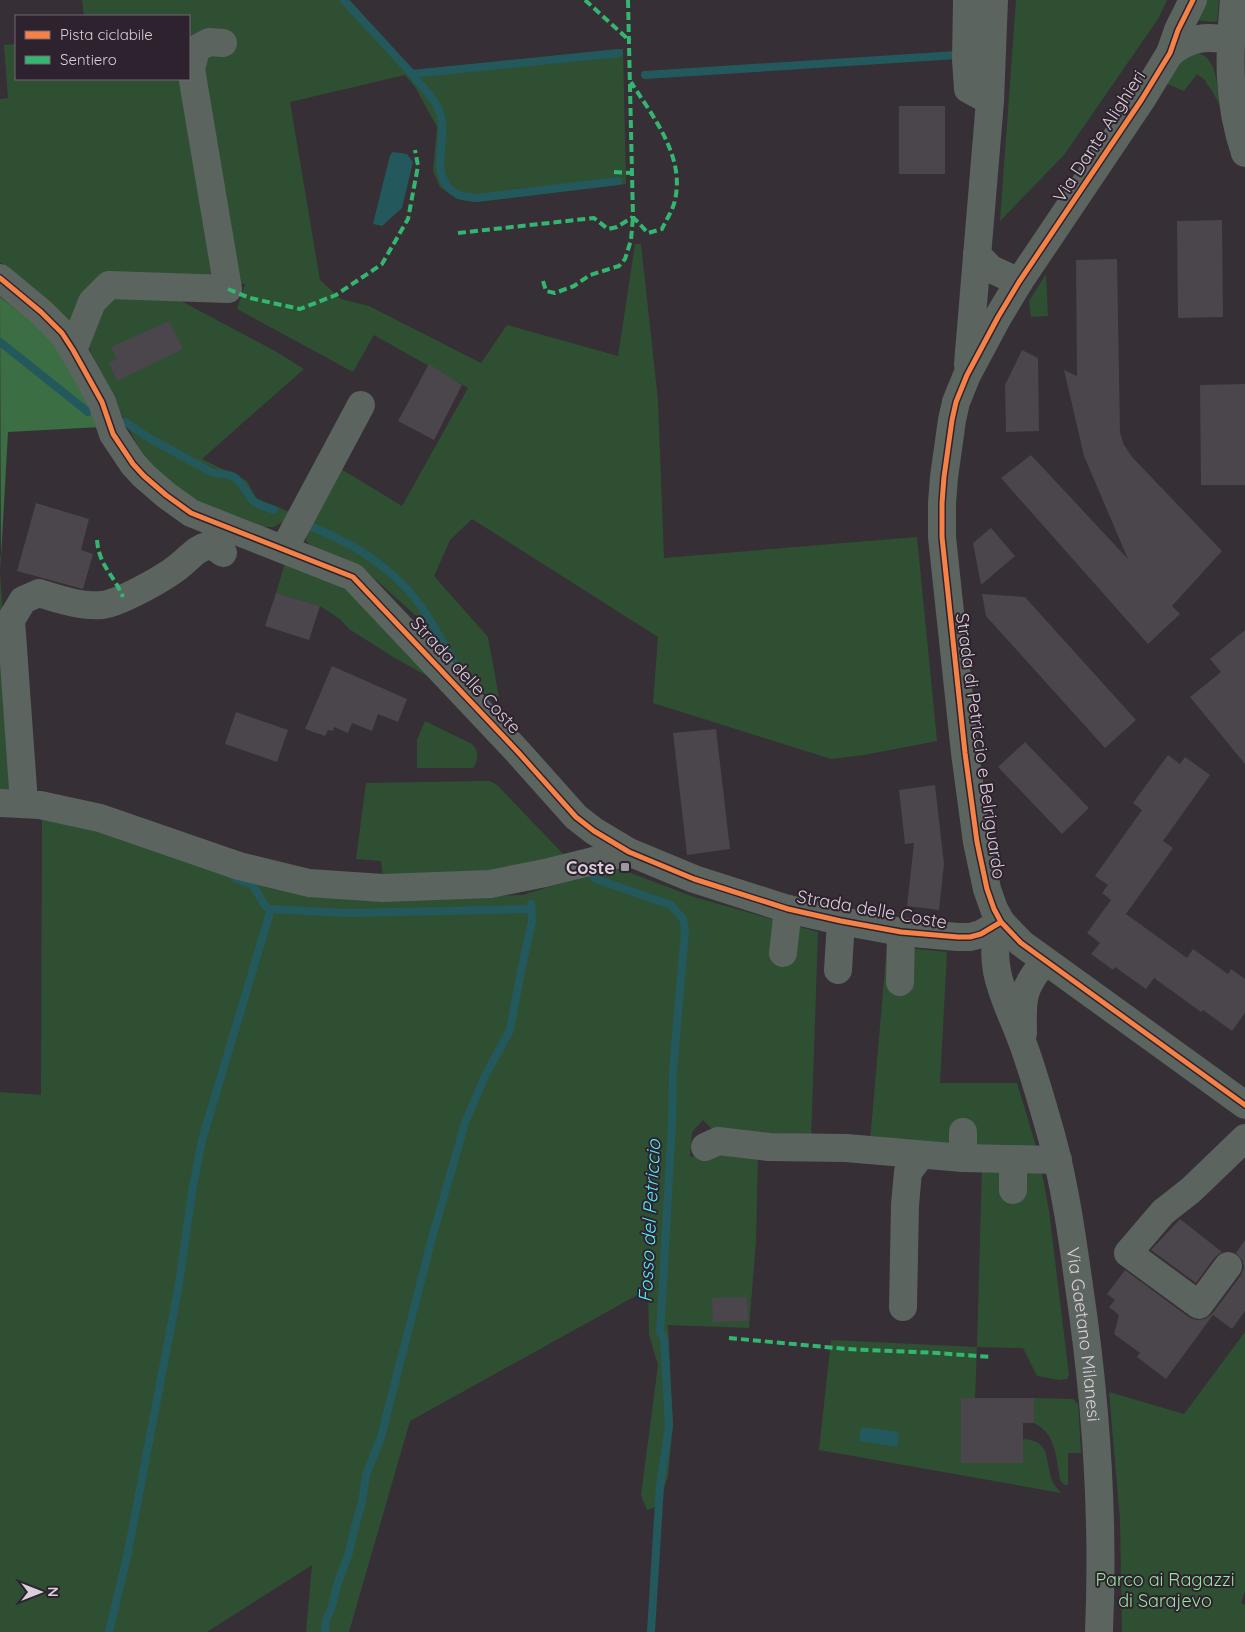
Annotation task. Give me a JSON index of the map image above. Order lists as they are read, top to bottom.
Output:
{
  "streets": {
    "street": [
      "Via Dante Alighieri",
      "Strada delle Coste",
      "Strada di Petriccio e Belriguardo",
      "Via Gaetano Milanesi"
    ]
  },
  "crossings": [
    ["Via Dante Alighieri", "Strada di Petriccio e Belriguardo"],
    ["Strada delle Coste", "Strada di Petriccio e Belriguardo"],
    ["Strada delle Coste", "Via Gaetano Milanesi"],
    ["Strada di Petriccio e Belriguardo", "Via Gaetano Milanesi"]
  ],
  "water": ["Fosso del Petriccio"],
  "parks": ["Parco ai Ragazzi di Sarajevo"],
  "places": {
    "transit": ["Coste"]
  },
  "legend": ["Pista ciclabile", "Sentiero"],
  "north": "right"
}
